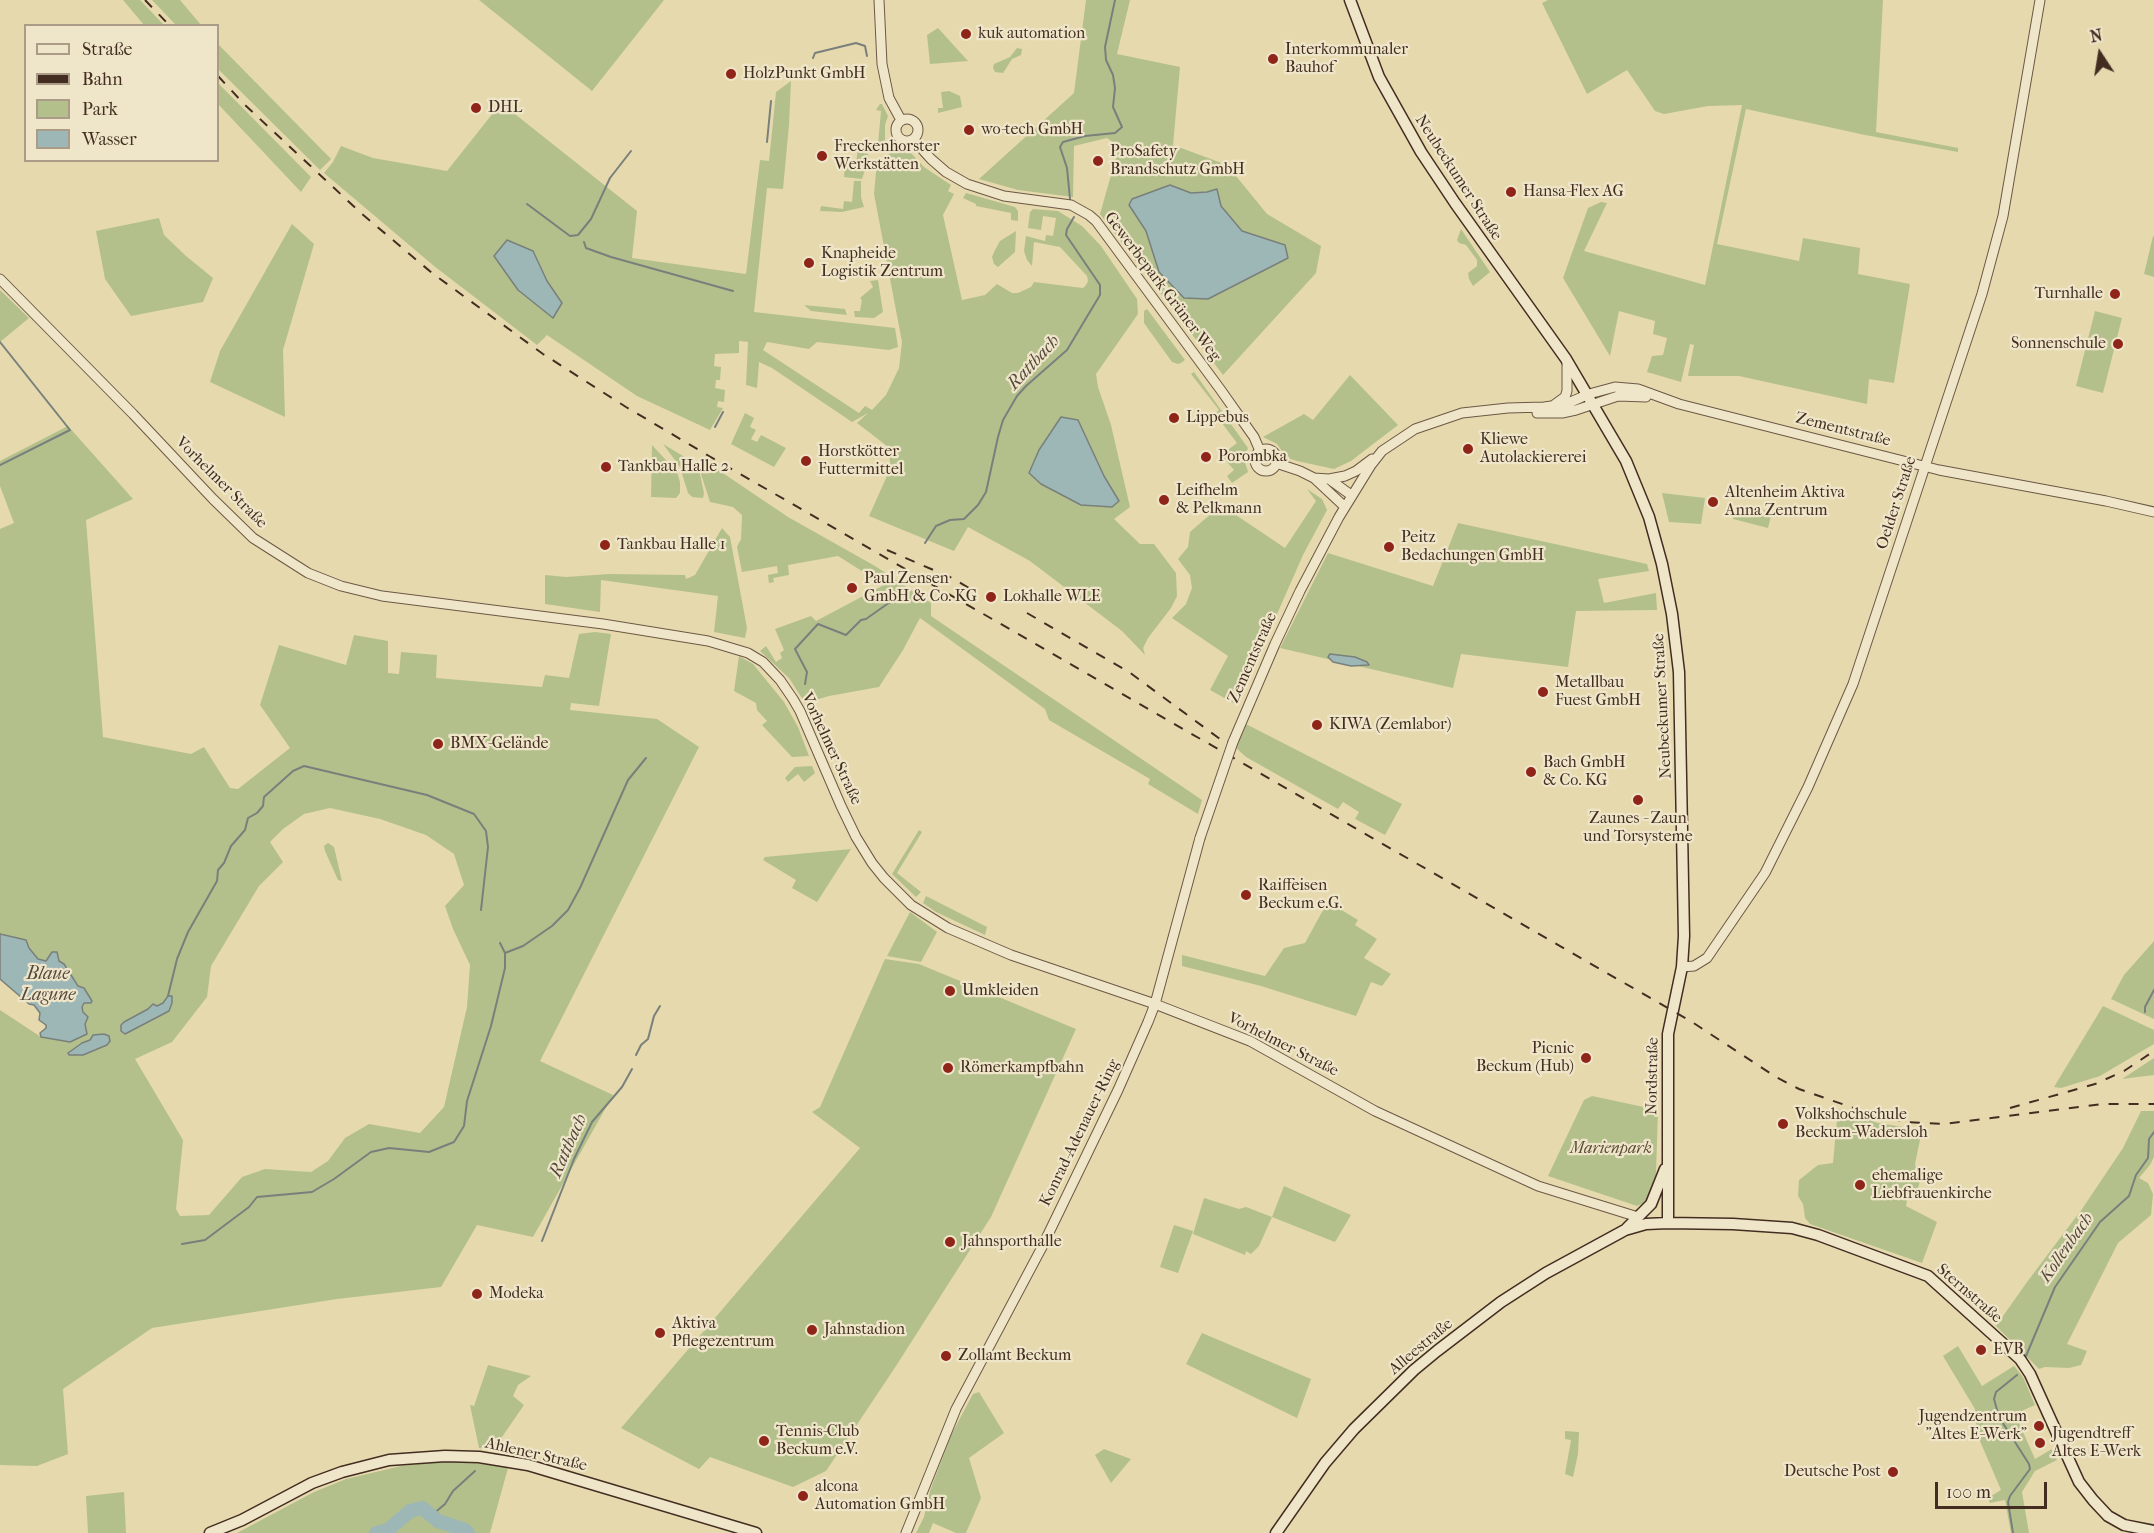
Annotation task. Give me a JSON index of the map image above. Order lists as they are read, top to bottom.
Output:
{
  "streets": {
    "main road": [
      "Neubeckumer Straße",
      "Vorhelmer Straße",
      "Nordstraße",
      "Sternstraße",
      "Alleestraße",
      "Ahlener Straße"
    ],
    "street": [
      "Gewerbepark Grüner Weg",
      "Zementstraße",
      "Oelder Straße",
      "Konrad-Adenauer-Ring"
    ]
  },
  "crossings": [
    ["Neubeckumer Straße", "Zementstraße"],
    ["Neubeckumer Straße", "Oelder Straße"],
    ["Neubeckumer Straße", "Nordstraße"],
    ["Gewerbepark Grüner Weg", "Zementstraße"],
    ["Zementstraße", "Vorhelmer Straße"],
    ["Zementstraße", "Oelder Straße"],
    ["Zementstraße", "Konrad-Adenauer-Ring"],
    ["Vorhelmer Straße", "Nordstraße"],
    ["Vorhelmer Straße", "Konrad-Adenauer-Ring"],
    ["Vorhelmer Straße", "Sternstraße"],
    ["Vorhelmer Straße", "Alleestraße"],
    ["Oelder Straße", "Nordstraße"],
    ["Nordstraße", "Sternstraße"],
    ["Nordstraße", "Alleestraße"],
    ["Sternstraße", "Alleestraße"]
  ],
  "water": ["Rattbach", "Blaue Lagune", "Kollenbach"],
  "parks": ["Marienpark"],
  "places": [
    "kuk automation",
    "Interkommunaler Bauhof",
    "HolzPunkt GmbH",
    "DHL",
    "wo-tech GmbH",
    "Freckenhorster Werkstätten",
    "ProSafety Brandschutz GmbH",
    "Hansa-Flex AG",
    "Knapheide Logistik Zentrum",
    "Turnhalle",
    "Sonnenschule",
    "Lippebus",
    "Kliewe Autolackiererei",
    "Porombka",
    "Horstkötter Futtermittel",
    "Tankbau Halle 2",
    "Leifhelm & Pelkmann",
    "Altenheim Aktiva Anna Zentrum",
    "Tankbau Halle 1",
    "Peitz Bedachungen GmbH",
    "Paul Zensen GmbH & Co. KG",
    "Lokhalle WLE",
    "Metallbau Fuest GmbH",
    "KIWA (Zemlabor)",
    "BMX-Gelände",
    "Bach GmbH & Co. KG",
    "Zaunes - Zaun und Torsysteme",
    "Raiffeisen Beckum e.G.",
    "Umkleiden",
    "Picnic Beckum (Hub)",
    "Römerkampfbahn",
    "Volkshochschule Beckum-Wadersloh",
    "ehemalige Liebfrauenkirche",
    "Jahnsporthalle",
    "Modeka",
    "Jahnstadion",
    "Aktiva Pflegezentrum",
    "EVB",
    "Zollamt Beckum",
    "Jugendzentrum \"Altes E-Werk\"",
    "Tennis-Club Beckum e.V.",
    "Jugendtreff Altes E-Werk",
    "Deutsche Post",
    "alcona Automation GmbH"
  ],
  "legend": [
    "Straße",
    "Bahn",
    "Park",
    "Wasser"
  ],
  "scale_bar": "100 m",
  "north": "top"
}
